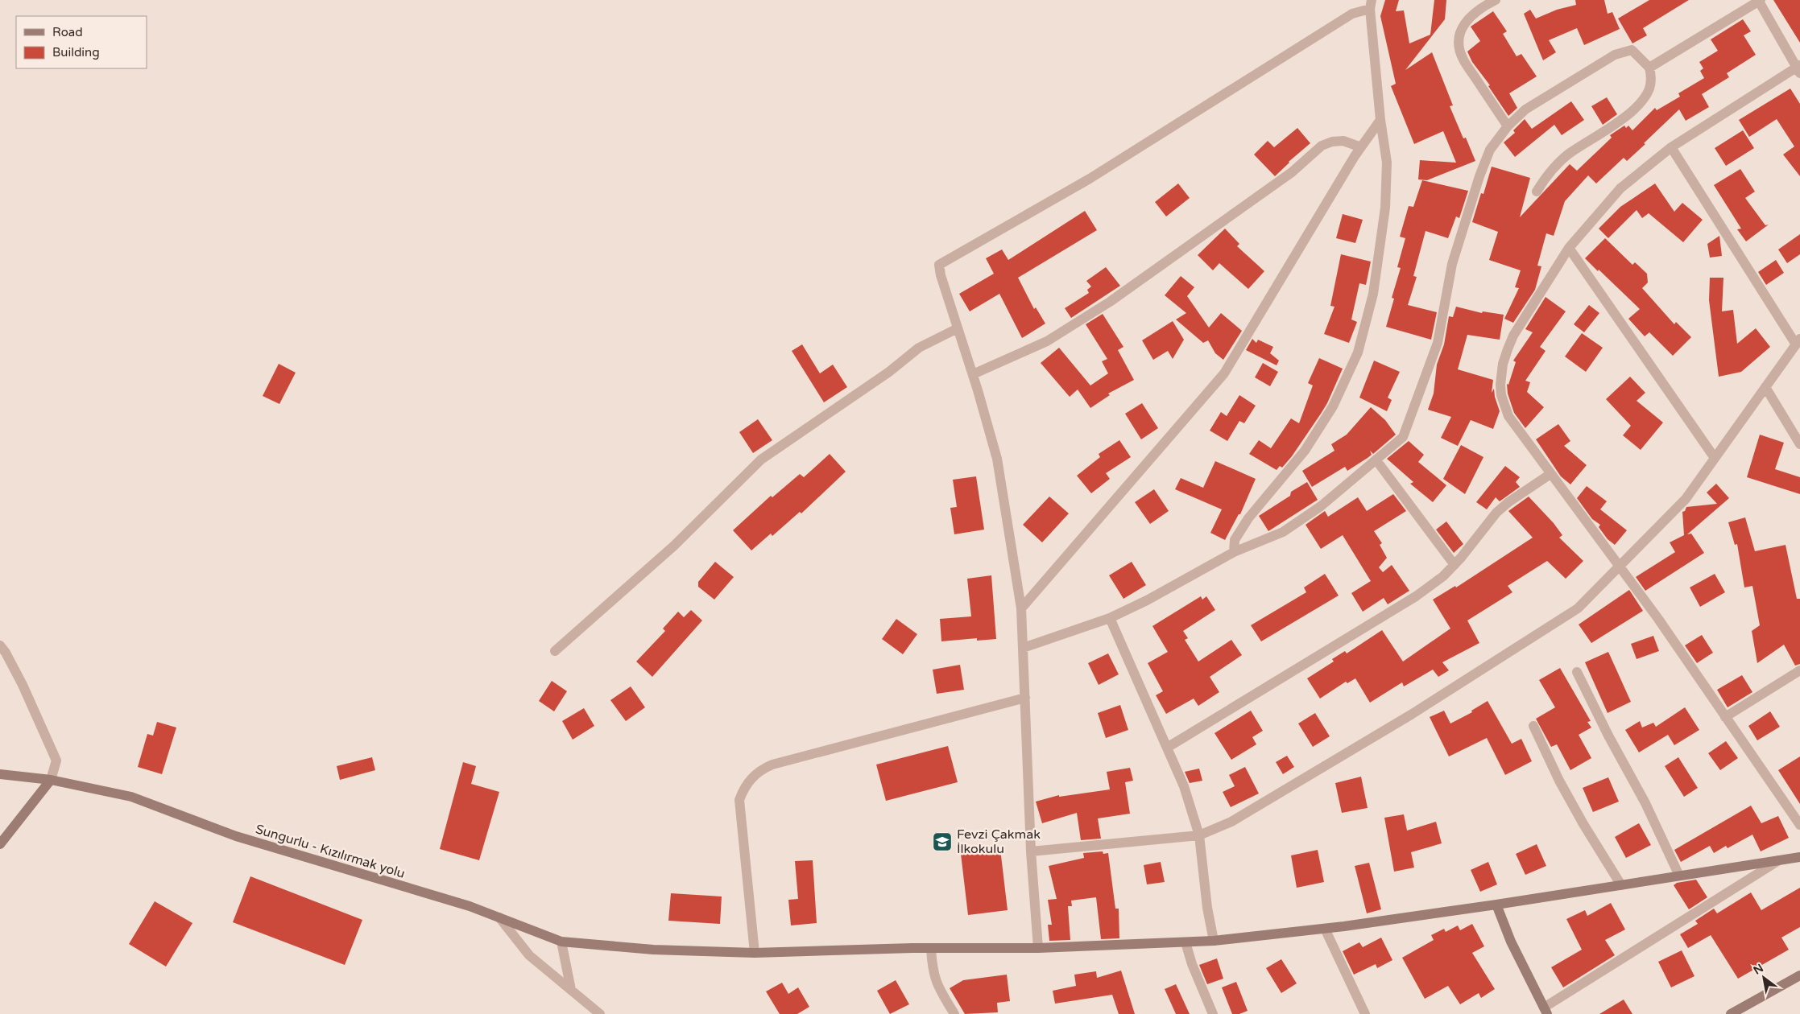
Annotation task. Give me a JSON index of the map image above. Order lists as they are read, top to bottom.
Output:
{
  "streets": {
    "main road": ["Sungurlu - Kızılırmak yolu"]
  },
  "places": {
    "school or university": ["Fevzi Çakmak İlkokulu"]
  },
  "legend": ["Road", "Building"],
  "north": "top left"
}
